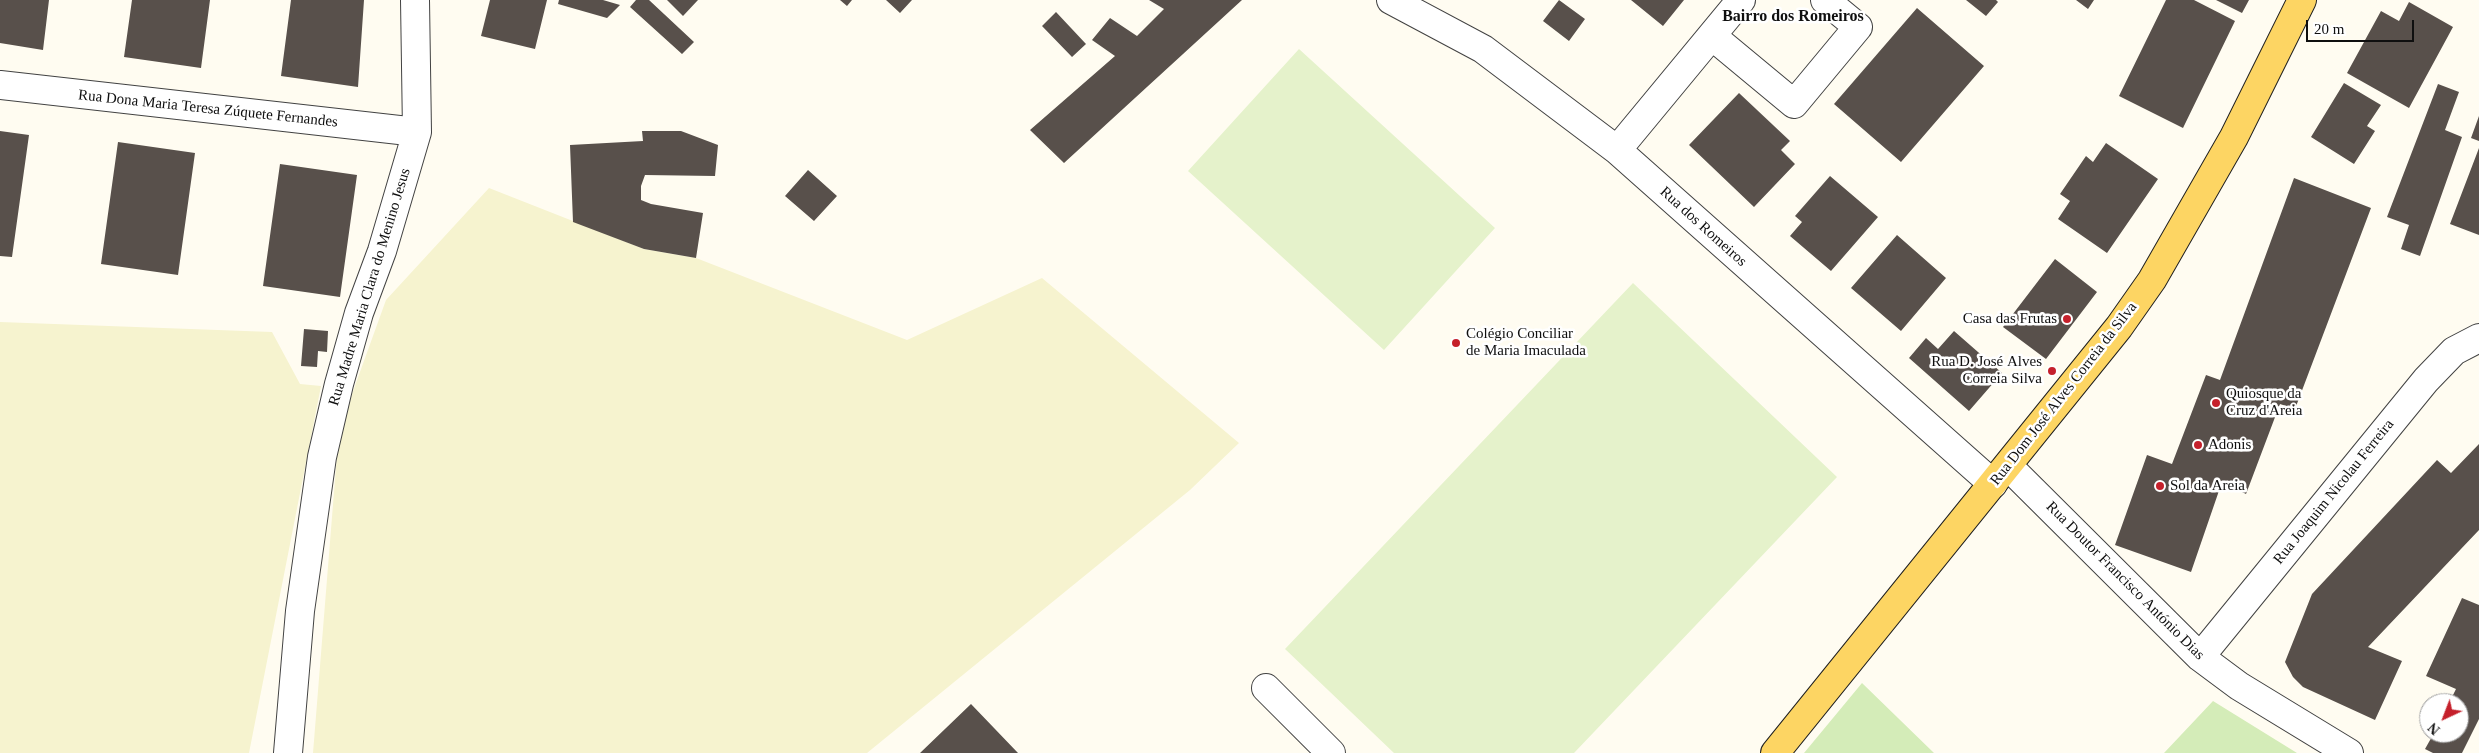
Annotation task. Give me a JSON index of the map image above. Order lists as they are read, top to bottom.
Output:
{
  "streets": {
    "main road": ["Rua Dom José Alves Correia da Silva"],
    "street": [
      "Rua Dona Maria Teresa Zúquete Fernandes",
      "Rua dos Romeiros",
      "Rua Madre Maria Clara do Menino Jesus",
      "Rua Joaquim Nicolau Ferreira",
      "Rua Doutor Francisco António Dias"
    ]
  },
  "crossings": [
    ["Rua Dona Maria Teresa Zúquete Fernandes", "Rua Madre Maria Clara do Menino Jesus"],
    ["Rua dos Romeiros", "Rua Dom José Alves Correia da Silva"],
    ["Rua dos Romeiros", "Rua Doutor Francisco António Dias"],
    ["Rua Dom José Alves Correia da Silva", "Rua Doutor Francisco António Dias"],
    ["Rua Joaquim Nicolau Ferreira", "Rua Doutor Francisco António Dias"]
  ],
  "districts": ["Bairro dos Romeiros"],
  "places": [
    "Casa das Frutas",
    "Colégio Conciliar de Maria Imaculada",
    "Rua D. José Alves Correia Silva",
    "Quiosque da Cruz d'Areia",
    "Adonis",
    "Sol da Areia"
  ],
  "scale_bar": "20 m",
  "north": "bottom left"
}
